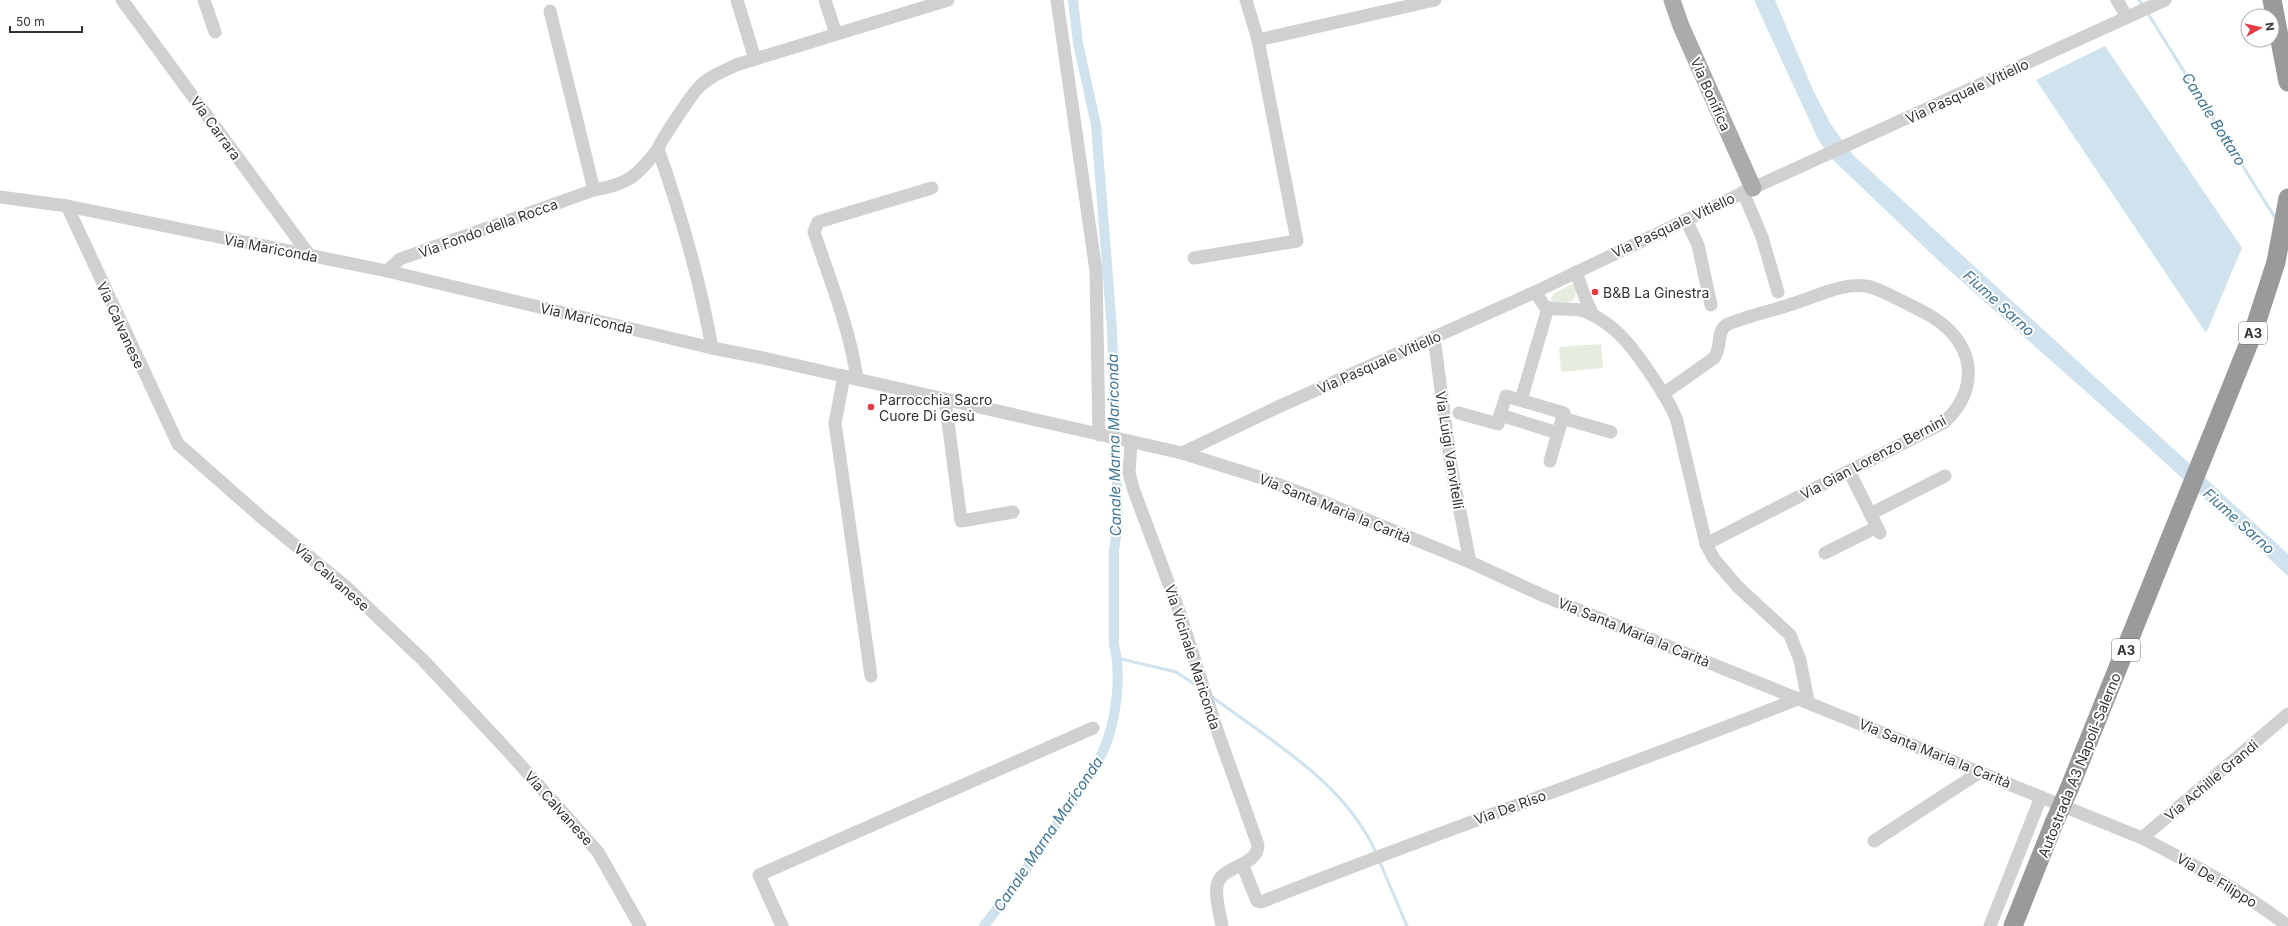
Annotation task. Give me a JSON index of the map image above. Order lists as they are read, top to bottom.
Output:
{
  "streets": {
    "highway": ["A3", "Autostrada A3 Napoli-Salerno"],
    "main road": ["Via Bonifica"],
    "street": [
      "Via Pasquale Vitiello",
      "Via Carrara",
      "Via Fondo della Rocca",
      "Via Mariconda",
      "Via Calvanese",
      "Via Luigi Vanvitelli",
      "Via Gian Lorenzo Bernini",
      "Via Santa Maria la Carità",
      "Via Vicinale Mariconda",
      "Via Achille Grandi",
      "Via De Riso",
      "Via De Filippo"
    ]
  },
  "crossings": [
    ["Via Pasquale Vitiello", "Via Bonifica"],
    ["Via Pasquale Vitiello", "Via Luigi Vanvitelli"],
    ["Via Pasquale Vitiello", "Via Santa Maria la Carità"],
    ["Via Carrara", "Via Mariconda"],
    ["Via Fondo della Rocca", "Via Mariconda"],
    ["Via Mariconda", "Via Calvanese"],
    ["Via Mariconda", "Via Santa Maria la Carità"],
    ["Via Mariconda", "Via Vicinale Mariconda"],
    ["Via Luigi Vanvitelli", "Via Santa Maria la Carità"],
    ["Via Santa Maria la Carità", "Via Vicinale Mariconda"],
    ["Via Santa Maria la Carità", "Via Achille Grandi"],
    ["Via Santa Maria la Carità", "Via De Riso"],
    ["Via Santa Maria la Carità", "Via De Filippo"],
    ["Via Vicinale Mariconda", "Via De Riso"],
    ["Via Achille Grandi", "Via De Filippo"]
  ],
  "water": ["Canale Bottaro", "Fiume Sarno", "Canale Marna Mariconda"],
  "places": ["B&B La Ginestra", "Parrocchia Sacro Cuore Di Gesù"],
  "scale_bar": "50 m",
  "north": "right"
}
